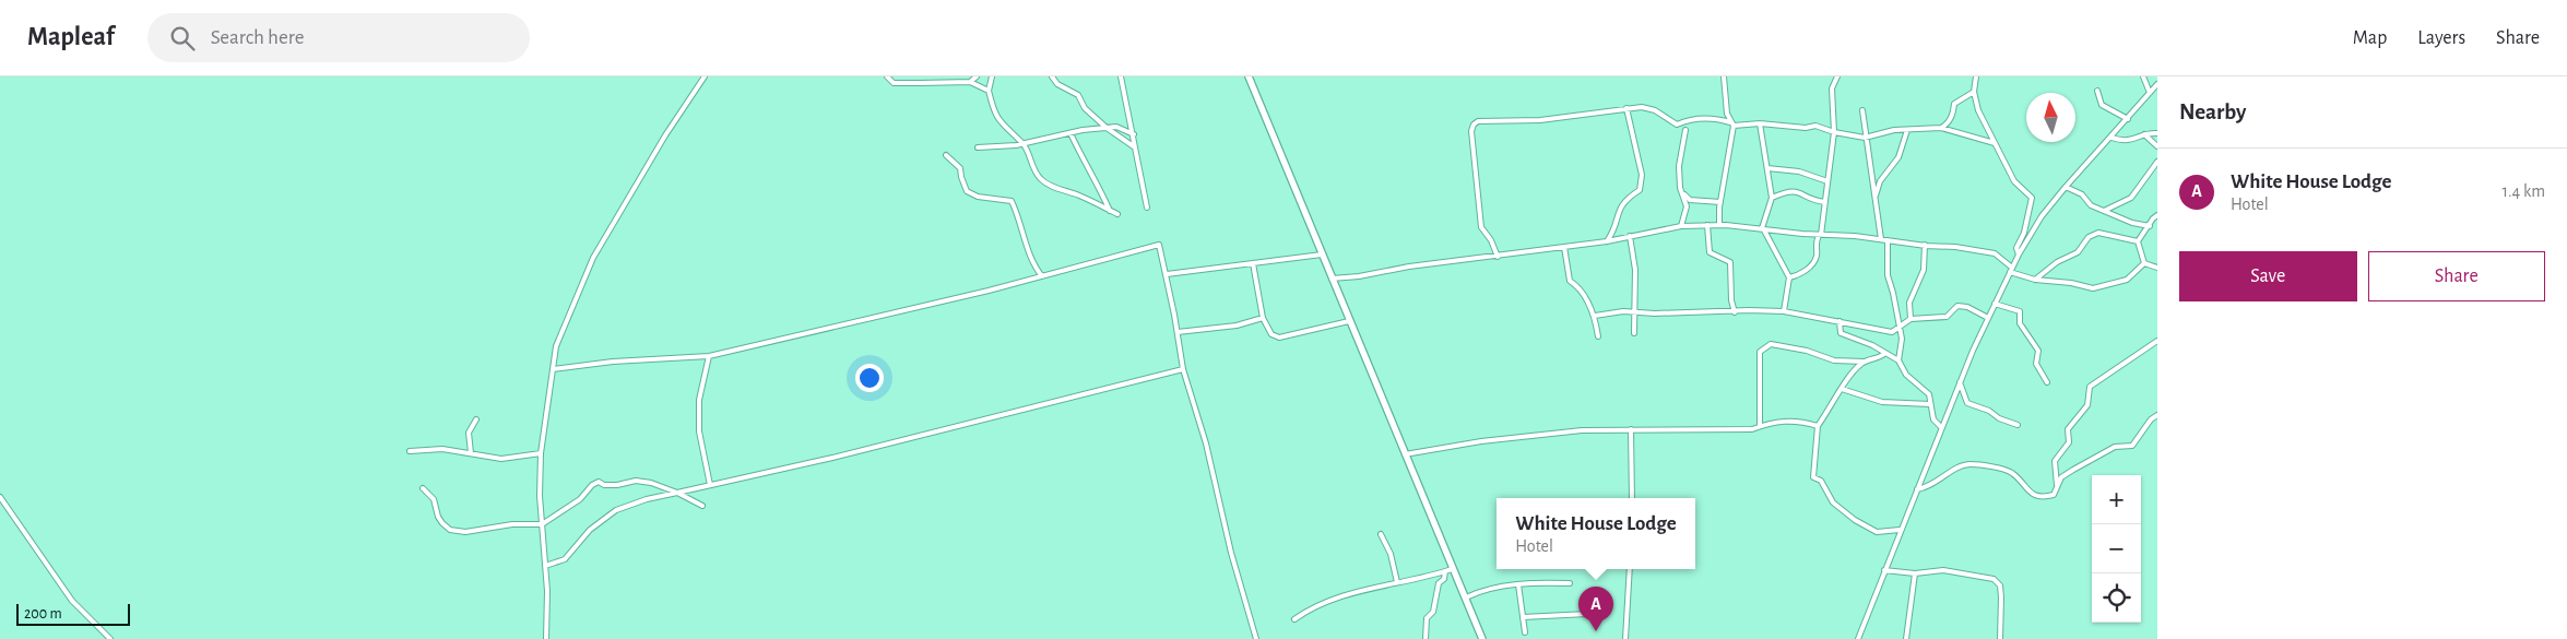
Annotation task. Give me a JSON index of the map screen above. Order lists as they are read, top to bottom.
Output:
{
  "scale_bar": "200 m",
  "north": "top",
  "page": {
    "header": "Mapleaf",
    "search": "Search here",
    "nav": ["Map", "Layers", "Share"],
    "heading": "Nearby",
    "list": [
      {
        "mark": "A",
        "name": "White House Lodge",
        "note": "Hotel",
        "value": "1.4 km"
      }
    ],
    "buttons": ["Save", "Share"],
    "map_buttons": ["+", "−"],
    "popup": ["White House Lodge", "Hotel"],
    "pins": "A",
    "scale": "200 m"
  }
}
